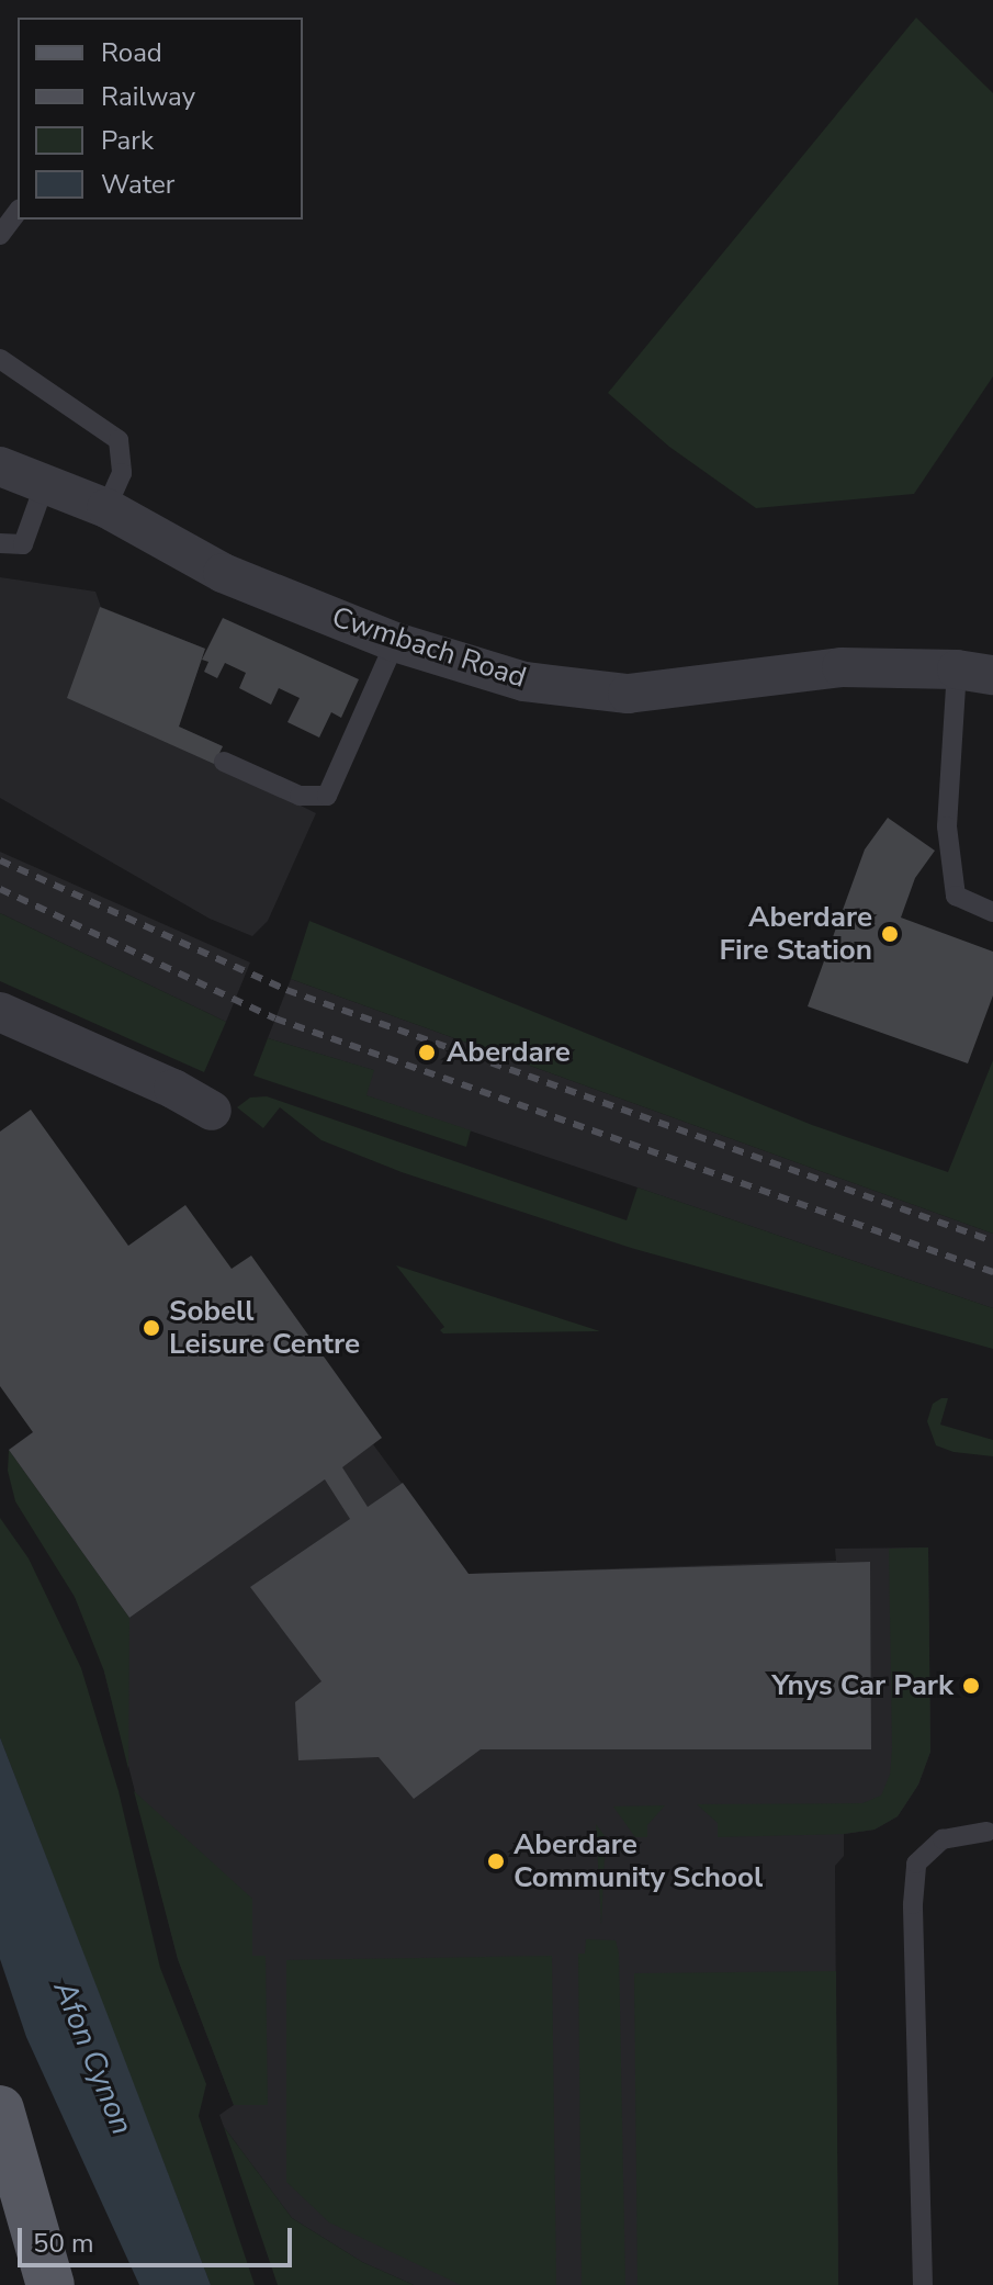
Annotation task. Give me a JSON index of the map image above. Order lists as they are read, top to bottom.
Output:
{
  "streets": {
    "street": ["Cwmbach Road"]
  },
  "water": ["Afon Cynon"],
  "places": [
    "Aberdare Fire Station",
    "Aberdare",
    "Sobell Leisure Centre",
    "Ynys Car Park",
    "Aberdare Community School"
  ],
  "legend": [
    "Road",
    "Railway",
    "Park",
    "Water"
  ],
  "scale_bar": "50 m"
}
